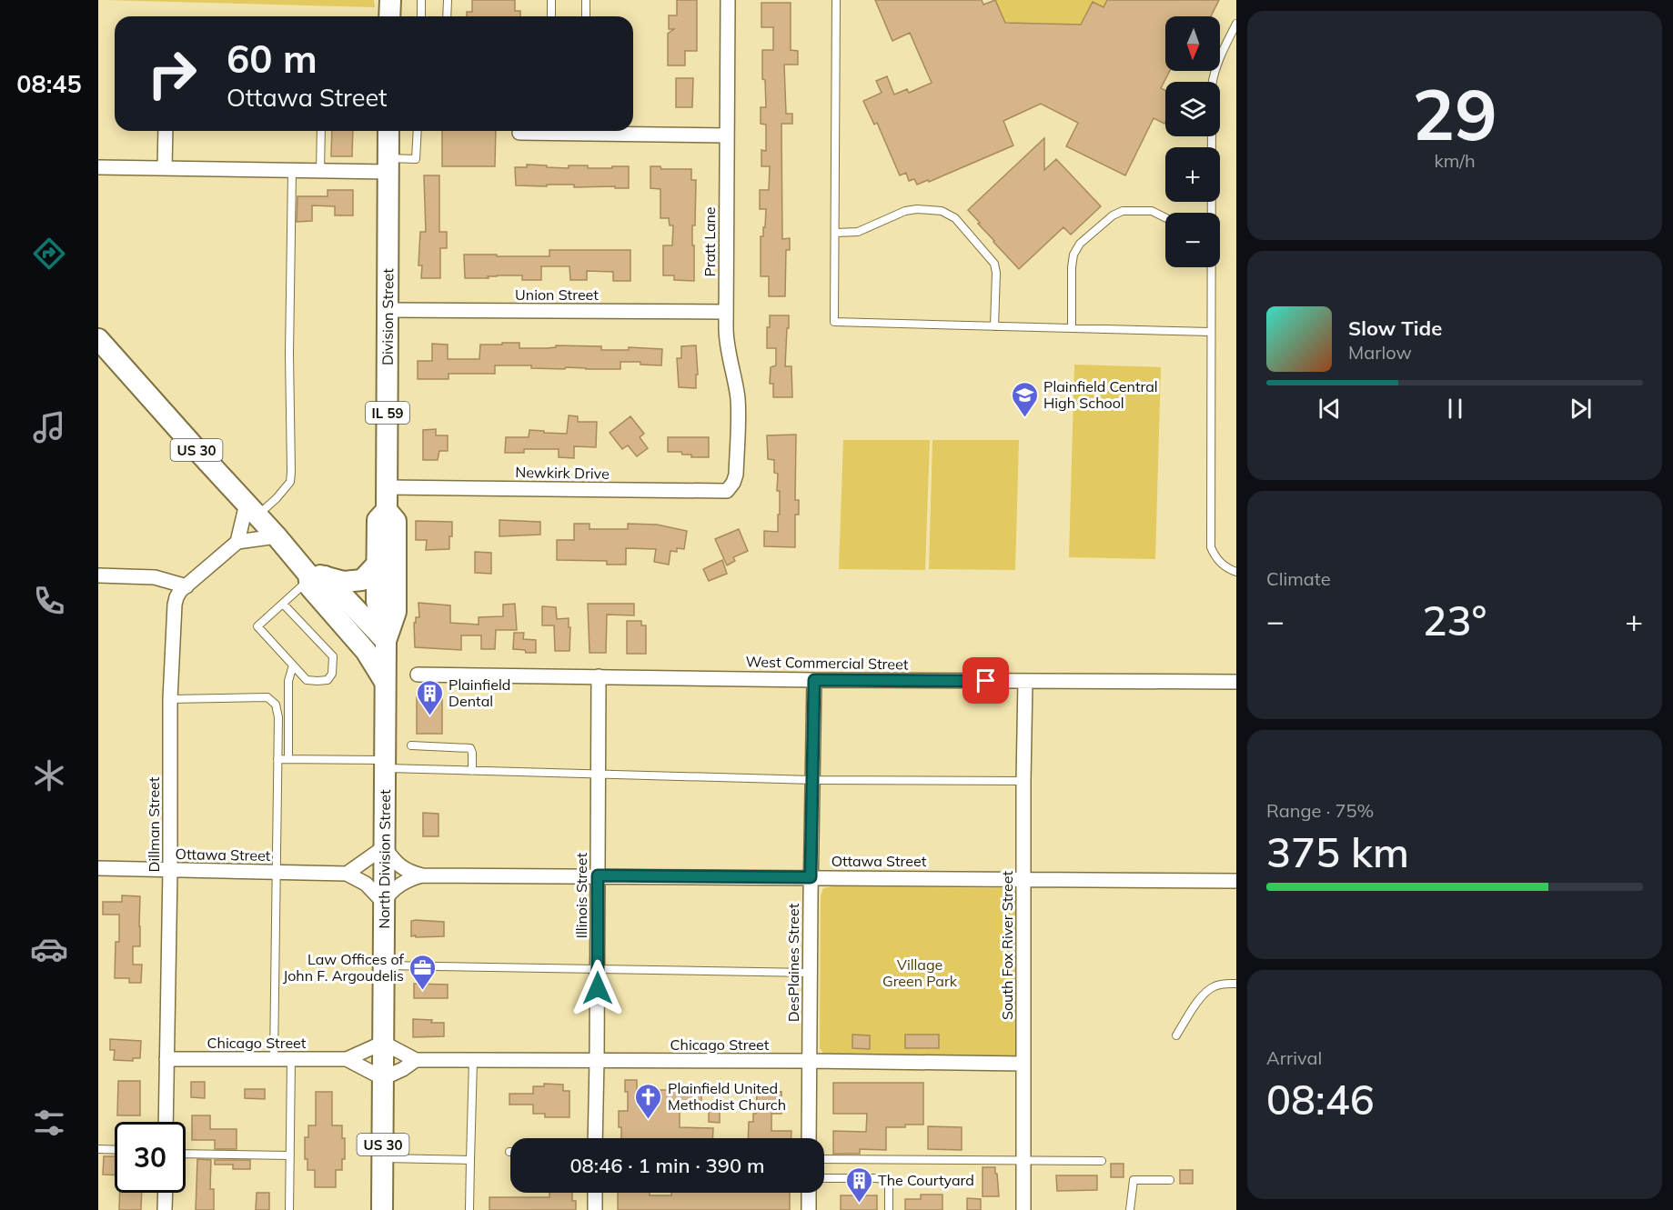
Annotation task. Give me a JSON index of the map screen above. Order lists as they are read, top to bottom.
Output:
{
  "streets": {
    "main road": [
      "Division Street",
      "IL 59",
      "US 30",
      "North Division Street"
    ],
    "street": [
      "Pratt Lane",
      "Union Street",
      "Newkirk Drive",
      "West Commercial Street",
      "Dillman Street",
      "Ottawa Street",
      "Illinois Street",
      "South Fox River Street",
      "DesPlaines Street",
      "Chicago Street"
    ]
  },
  "crossings": [
    ["Pratt Lane", "Union Street"],
    ["Pratt Lane", "Newkirk Drive"],
    ["Union Street", "Division Street"],
    ["Division Street", "US 30"],
    ["Division Street", "Newkirk Drive"],
    ["Division Street", "North Division Street"],
    ["US 30", "North Division Street"],
    ["West Commercial Street", "Illinois Street"],
    ["West Commercial Street", "South Fox River Street"],
    ["West Commercial Street", "DesPlaines Street"],
    ["Dillman Street", "Ottawa Street"],
    ["Dillman Street", "Chicago Street"],
    ["Ottawa Street", "North Division Street"],
    ["Ottawa Street", "Illinois Street"],
    ["Ottawa Street", "South Fox River Street"],
    ["Ottawa Street", "DesPlaines Street"],
    ["North Division Street", "Chicago Street"],
    ["Illinois Street", "Chicago Street"],
    ["South Fox River Street", "Chicago Street"],
    ["DesPlaines Street", "Chicago Street"]
  ],
  "parks": ["Village Green Park"],
  "places": {
    "school or university": ["Plainfield Central High School"],
    "building": ["Plainfield Dental", "The Courtyard"],
    "office": ["Law Offices of John F. Argoudelis"],
    "church": ["Plainfield United Methodist Church"]
  },
  "north": "bottom",
  "page": {
    "tabs": "08:45",
    "tile": [
      ["29", "km/h"],
      "Climate",
      ["Range · 75%", "375 km"],
      ["Arrival", "08:46"]
    ],
    "map_buttons": ["+", "−"],
    "turn": ["60 m", "Ottawa Street"],
    "song": ["Slow Tide", "Marlow"],
    "heat": ["−", "23°", "+"],
    "limit": "30",
    "trip": "08:46 · 1 min · 390 m"
  }
}
